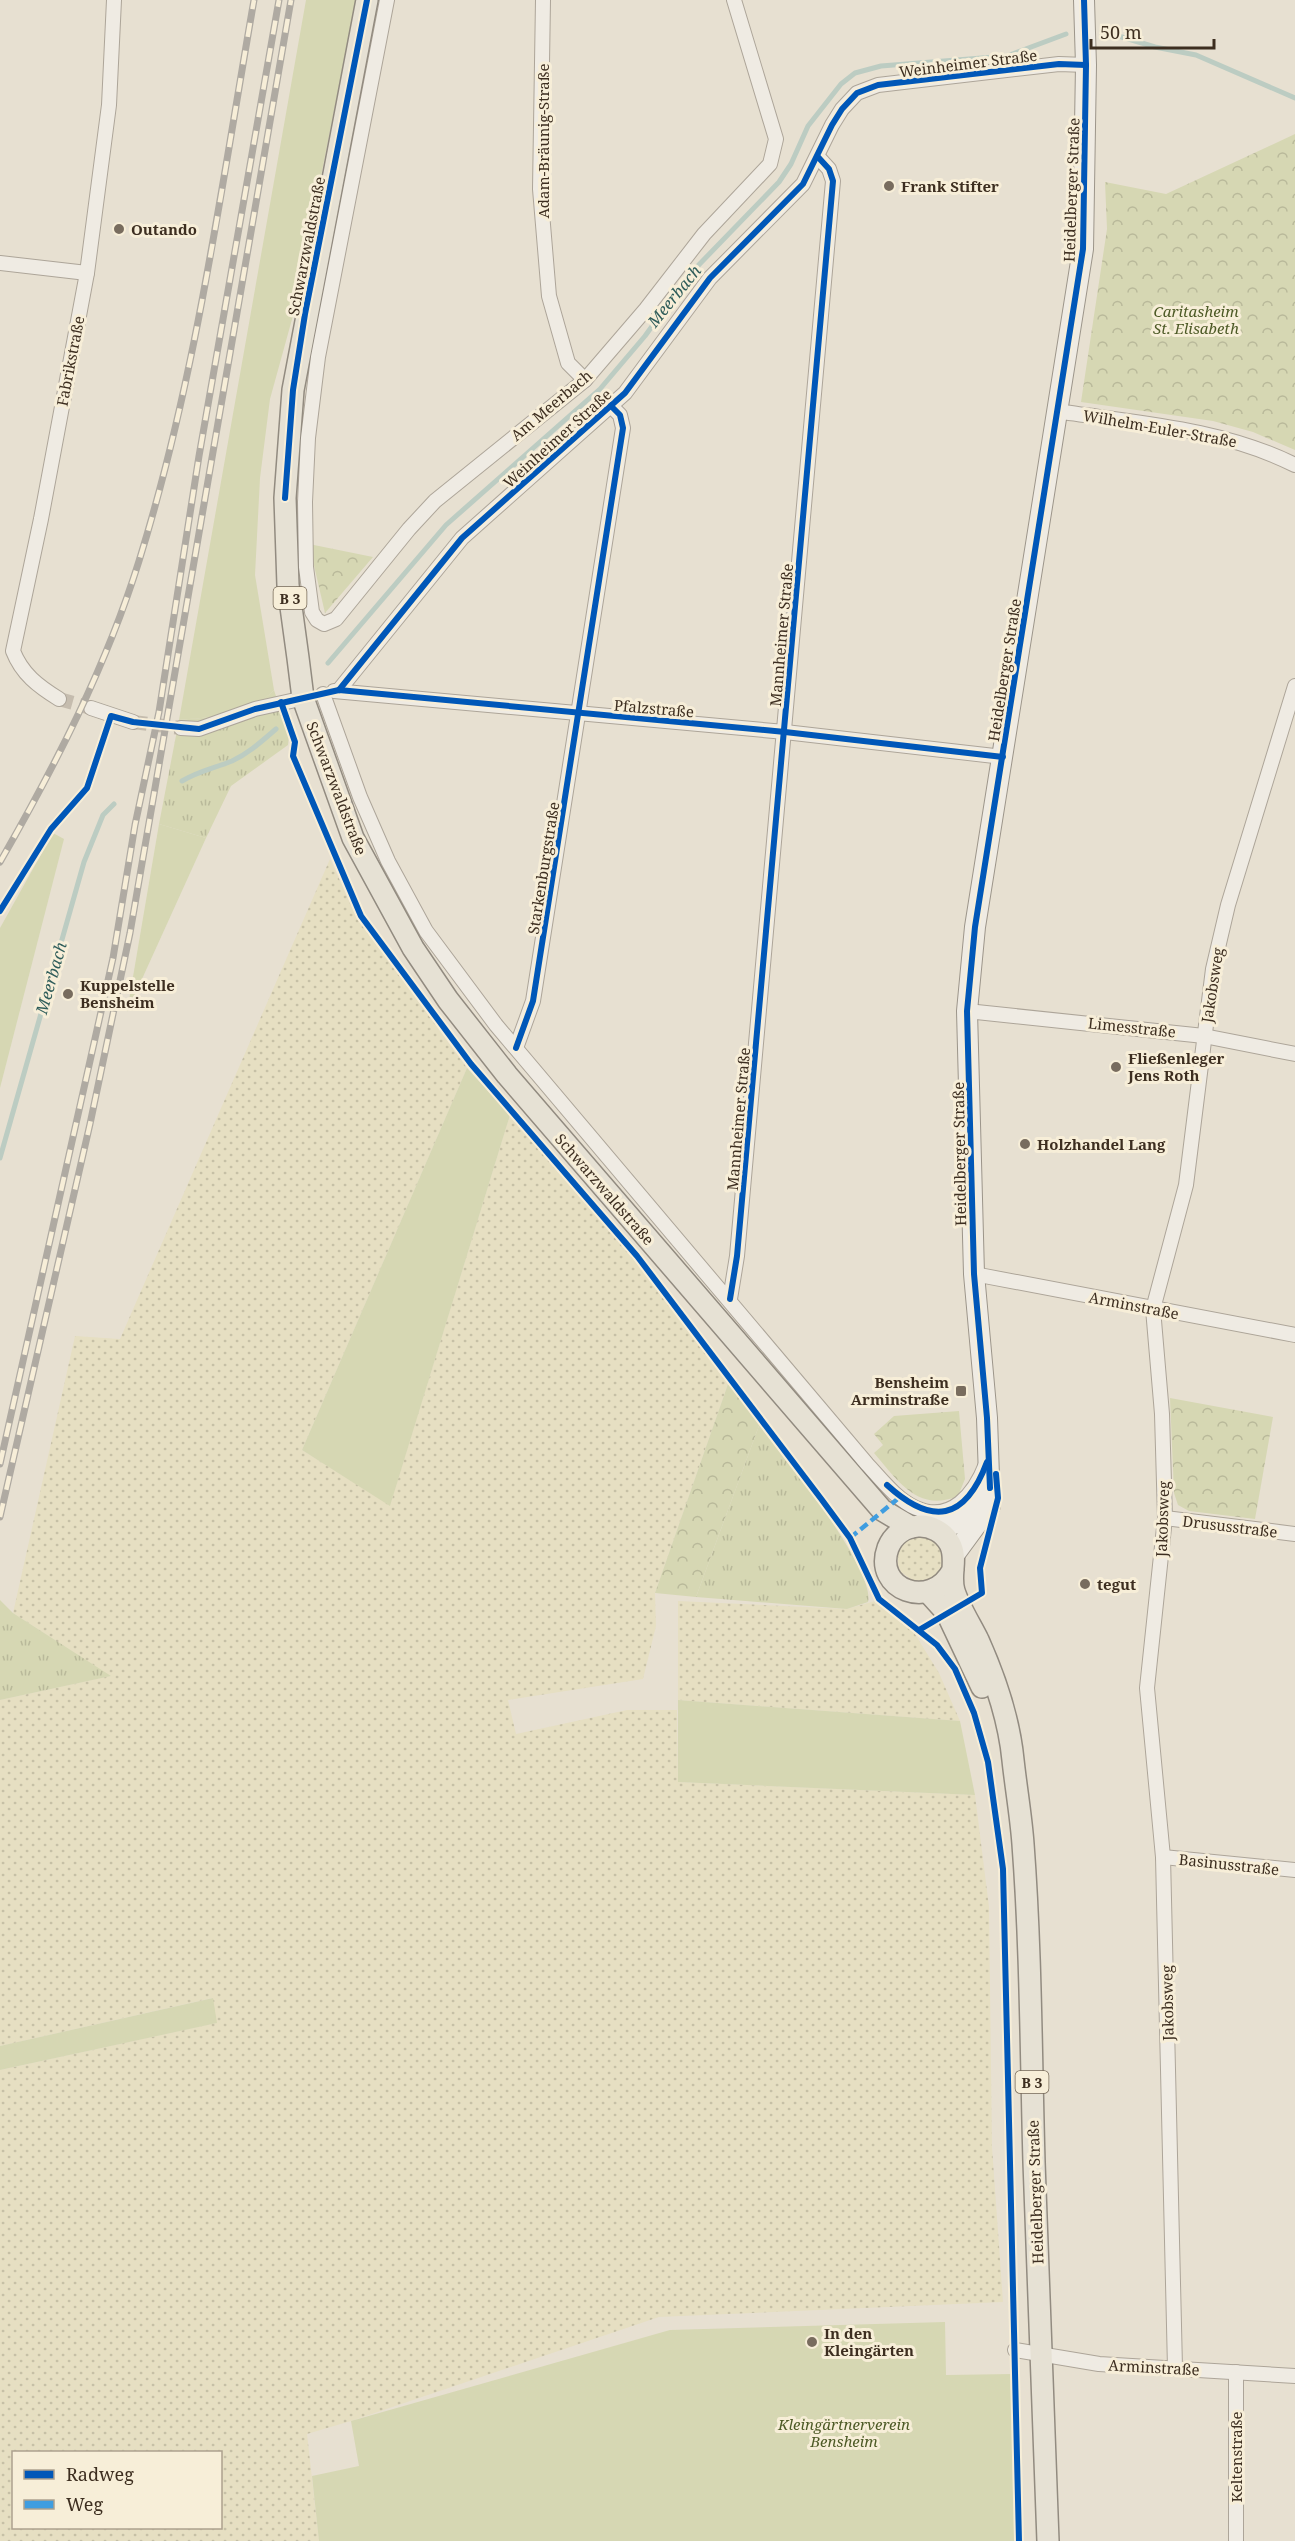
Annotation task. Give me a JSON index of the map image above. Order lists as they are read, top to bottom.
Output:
{
  "streets": {
    "main road": ["Heidelberger Straße", "Schwarzwaldstraße", "B 3"],
    "street": [
      "Weinheimer Straße",
      "Adam-Bräunig-Straße",
      "Fabrikstraße",
      "Am Meerbach",
      "Wilhelm-Euler-Straße",
      "Mannheimer Straße",
      "Pfalzstraße",
      "Starkenburgstraße",
      "Jakobsweg",
      "Limesstraße",
      "Arminstraße",
      "Drususstraße",
      "Basinusstraße",
      "Keltenstraße"
    ]
  },
  "crossings": [
    ["Weinheimer Straße", "Heidelberger Straße"],
    ["Weinheimer Straße", "Mannheimer Straße"],
    ["Weinheimer Straße", "Pfalzstraße"],
    ["Weinheimer Straße", "Starkenburgstraße"],
    ["Adam-Bräunig-Straße", "Am Meerbach"],
    ["Heidelberger Straße", "Schwarzwaldstraße"],
    ["Heidelberger Straße", "Wilhelm-Euler-Straße"],
    ["Heidelberger Straße", "B 3"],
    ["Heidelberger Straße", "Pfalzstraße"],
    ["Heidelberger Straße", "Limesstraße"],
    ["Heidelberger Straße", "Arminstraße"],
    ["Schwarzwaldstraße", "B 3"],
    ["Schwarzwaldstraße", "Mannheimer Straße"],
    ["Schwarzwaldstraße", "Pfalzstraße"],
    ["Schwarzwaldstraße", "Starkenburgstraße"],
    ["Mannheimer Straße", "Pfalzstraße"],
    ["Pfalzstraße", "Starkenburgstraße"],
    ["Jakobsweg", "Limesstraße"],
    ["Jakobsweg", "Arminstraße"],
    ["Jakobsweg", "Drususstraße"],
    ["Jakobsweg", "Basinusstraße"],
    ["Arminstraße", "Keltenstraße"]
  ],
  "water": ["Meerbach"],
  "parks": ["Caritasheim St. Elisabeth", "Kleingärtnerverein Bensheim"],
  "places": {
    "other": [
      "Frank Stifter",
      "Outando",
      "Kuppelstelle Bensheim",
      "Fließenleger Jens Roth",
      "Holzhandel Lang",
      "tegut",
      "In den Kleingärten"
    ],
    "transit": ["Bensheim Arminstraße"]
  },
  "legend": ["Radweg", "Weg"],
  "scale_bar": "50 m"
}
